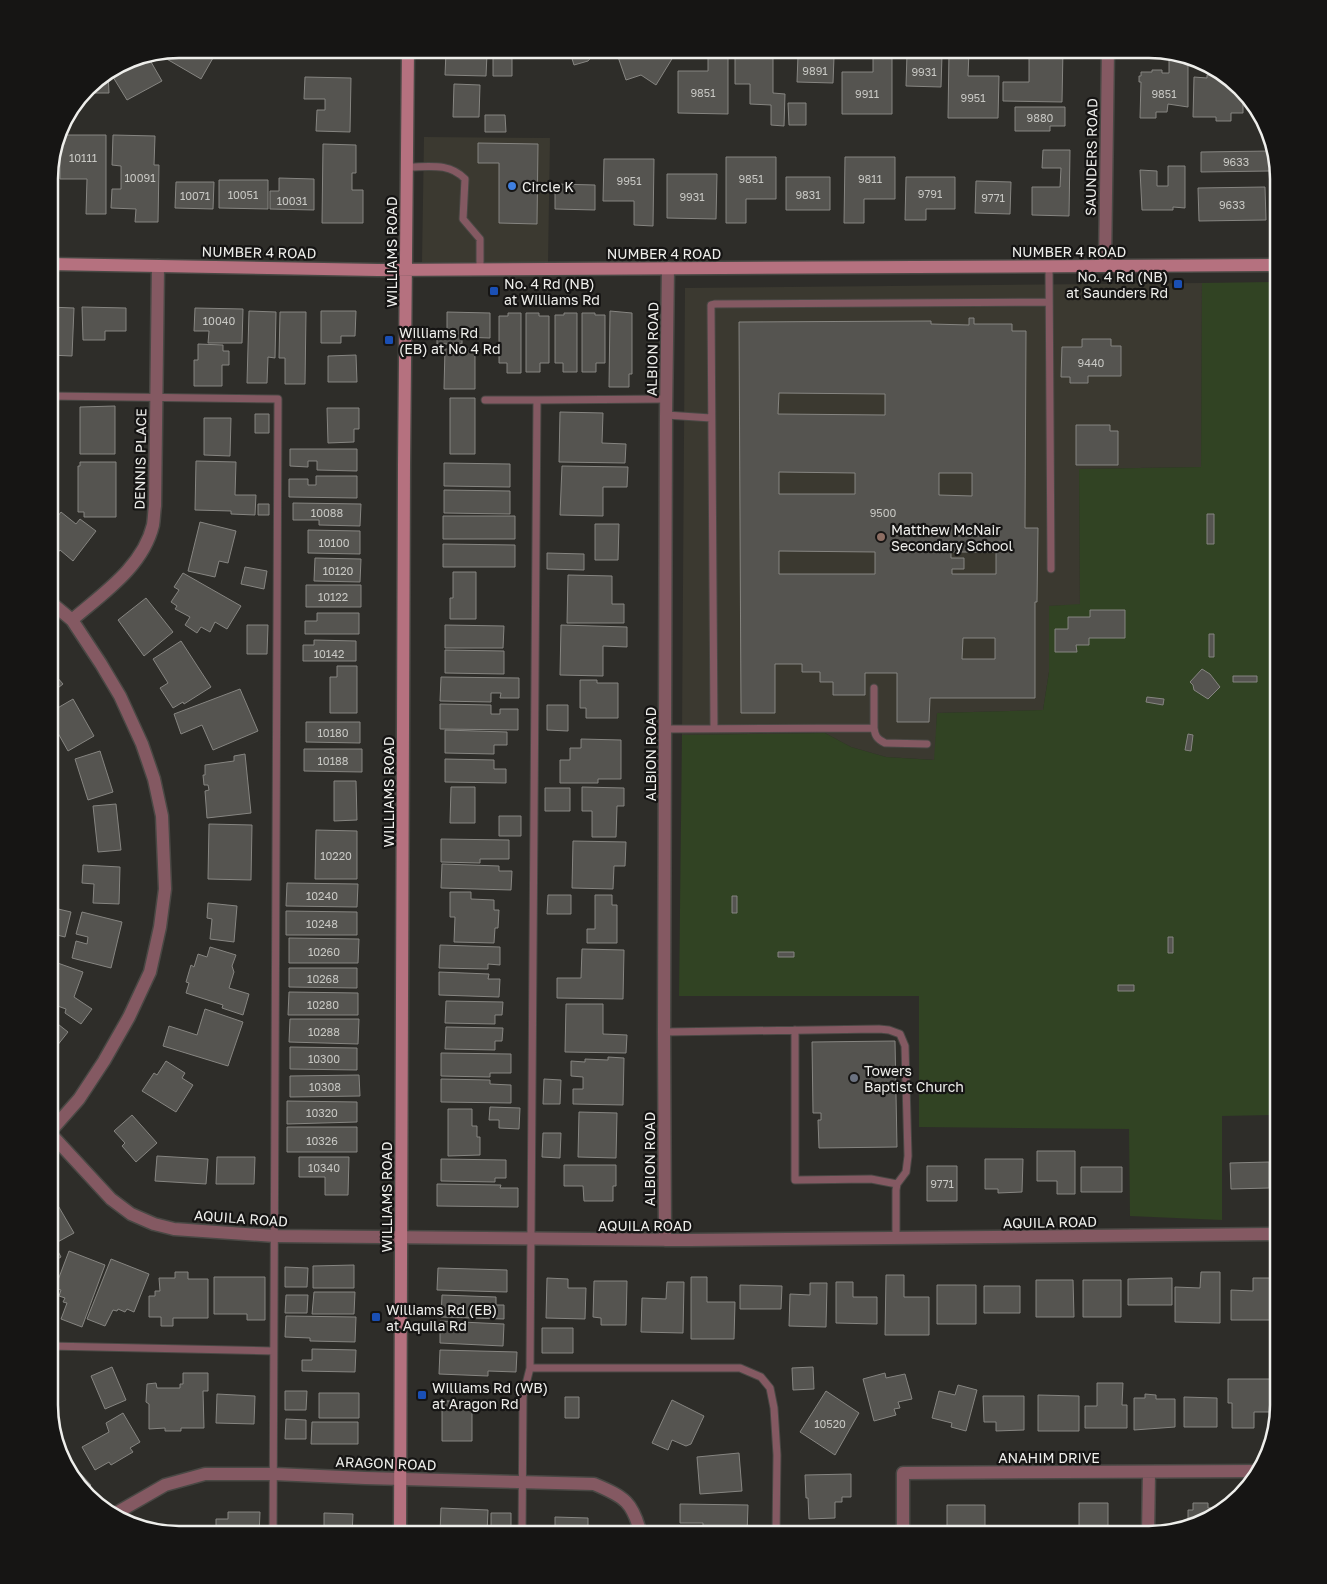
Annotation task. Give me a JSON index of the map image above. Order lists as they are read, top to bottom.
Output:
{
  "streets": {
    "street": [
      "SAUNDERS ROAD",
      "NUMBER 4 ROAD",
      "WILLIAMS ROAD",
      "ALBION ROAD",
      "DENNIS PLACE",
      "AQUILA ROAD",
      "ANAHIM DRIVE",
      "ARAGON ROAD"
    ]
  },
  "crossings": [
    ["SAUNDERS ROAD", "NUMBER 4 ROAD"],
    ["NUMBER 4 ROAD", "WILLIAMS ROAD"],
    ["NUMBER 4 ROAD", "ALBION ROAD"],
    ["NUMBER 4 ROAD", "DENNIS PLACE"],
    ["WILLIAMS ROAD", "AQUILA ROAD"],
    ["WILLIAMS ROAD", "ARAGON ROAD"],
    ["ALBION ROAD", "AQUILA ROAD"]
  ],
  "places": {
    "other": ["Circle K", "Matthew McNair Secondary School", "Towers Baptist Church"],
    "transit": [
      "No. 4 Rd (NB) at Saunders Rd",
      "No. 4 Rd (NB) at Williams Rd",
      "Williams Rd (EB) at No 4 Rd",
      "Williams Rd (EB) at Aquila Rd",
      "Williams Rd (WB) at Aragon Rd"
    ]
  },
  "house_numbers": [
    "9891",
    "9931",
    "9851",
    "9911",
    "9851",
    "9951",
    "9880",
    "10111",
    "9633",
    "10091",
    "9851",
    "9811",
    "9951",
    "9791",
    "10051",
    "9831",
    "10071",
    "9931",
    "9771",
    "10031",
    "9633",
    "10040",
    "9440",
    "10088",
    "9500",
    "10100",
    "10120",
    "10122",
    "10142",
    "10180",
    "10188",
    "10220",
    "10240",
    "10248",
    "10260",
    "10268",
    "10280",
    "10288",
    "10300",
    "10308",
    "10320",
    "10326",
    "10340",
    "9771",
    "10520"
  ]
}
